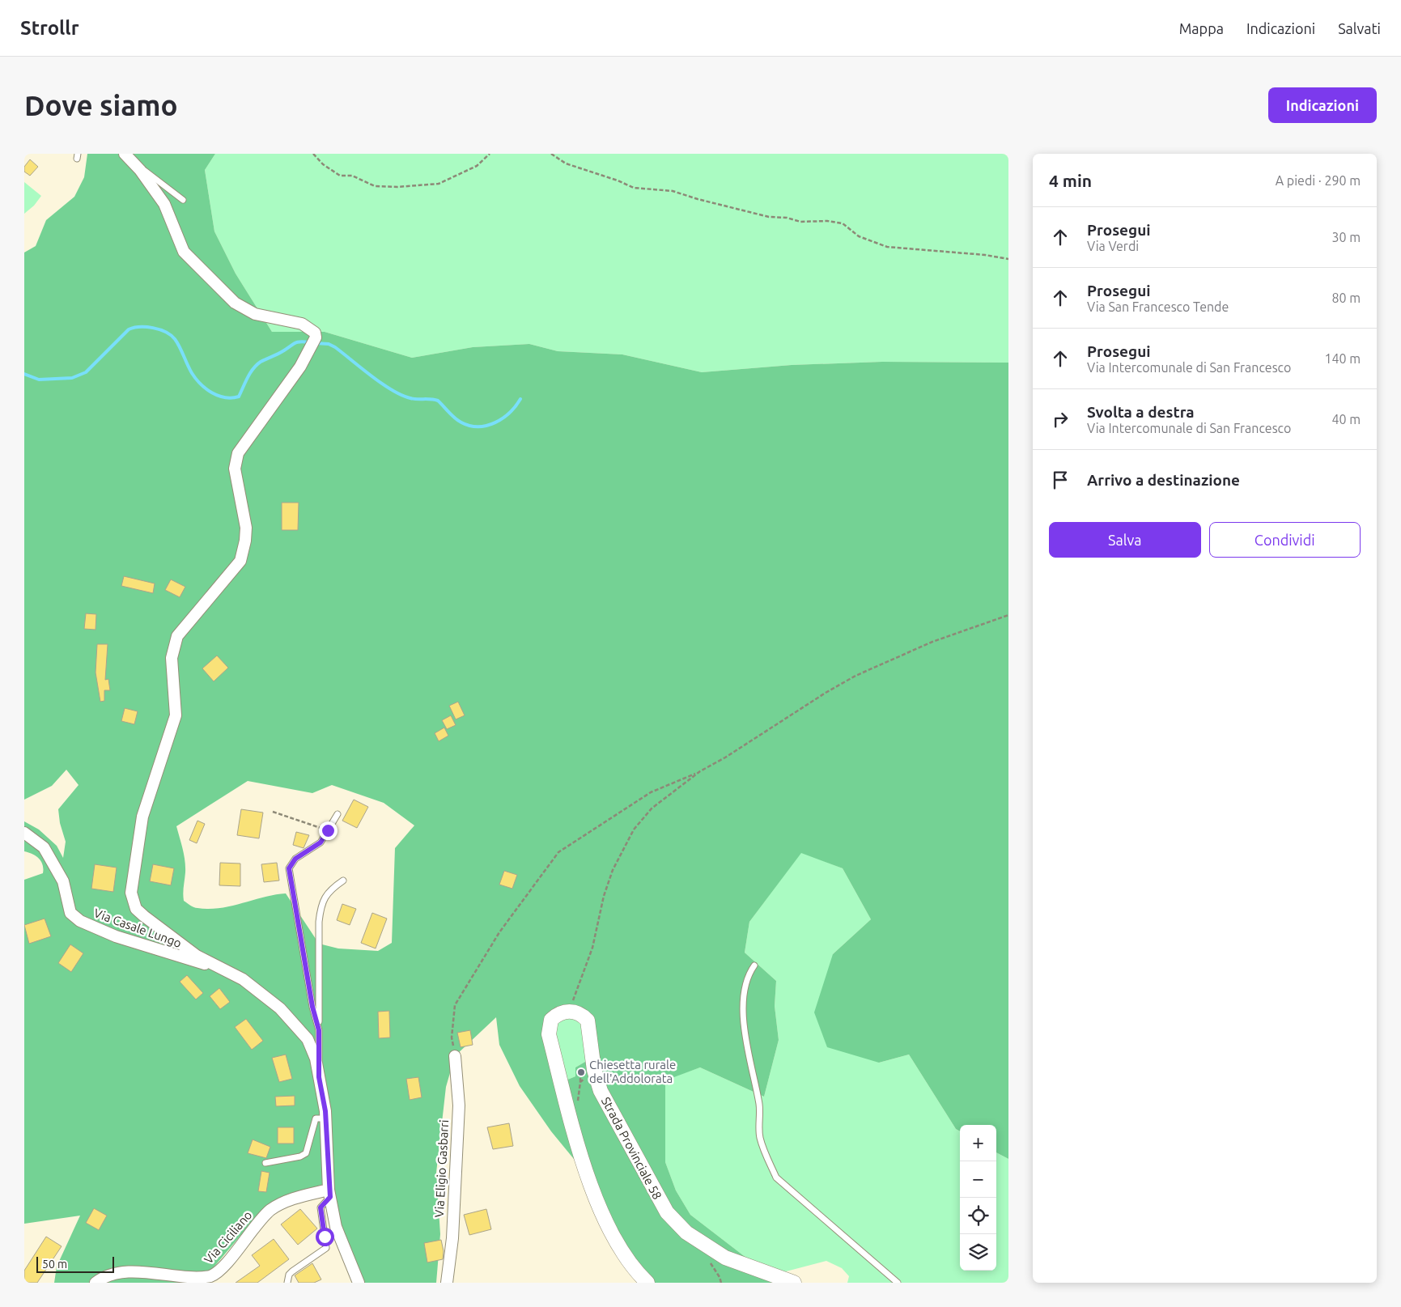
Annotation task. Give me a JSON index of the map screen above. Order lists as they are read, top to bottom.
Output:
{
  "streets": {
    "street": [
      "Via Casale Lungo",
      "Strada Provinciale 58",
      "Via Eligio Gasbarri",
      "Via Ciciliano"
    ]
  },
  "places": ["Chiesetta rurale dell'Addolorata"],
  "scale_bar": "50 m",
  "page": {
    "header": "Strollr",
    "nav": ["Mappa", "Indicazioni", "Salvati"],
    "buttons": [
      "Indicazioni",
      ["Salva", "Condividi"]
    ],
    "title": "Dove siamo",
    "heading": ["4 min", "A piedi · 290 m"],
    "list": [
      ["Prosegui", "Via Verdi", "30 m"],
      ["Prosegui", "Via San Francesco Tende", "80 m"],
      ["Prosegui", "Via Intercomunale di San Francesco", "140 m"],
      ["Svolta a destra", "Via Intercomunale di San Francesco", "40 m"],
      "Arrivo a destinazione"
    ],
    "map_buttons": ["+", "−"],
    "scale": "50 m"
  }
}
